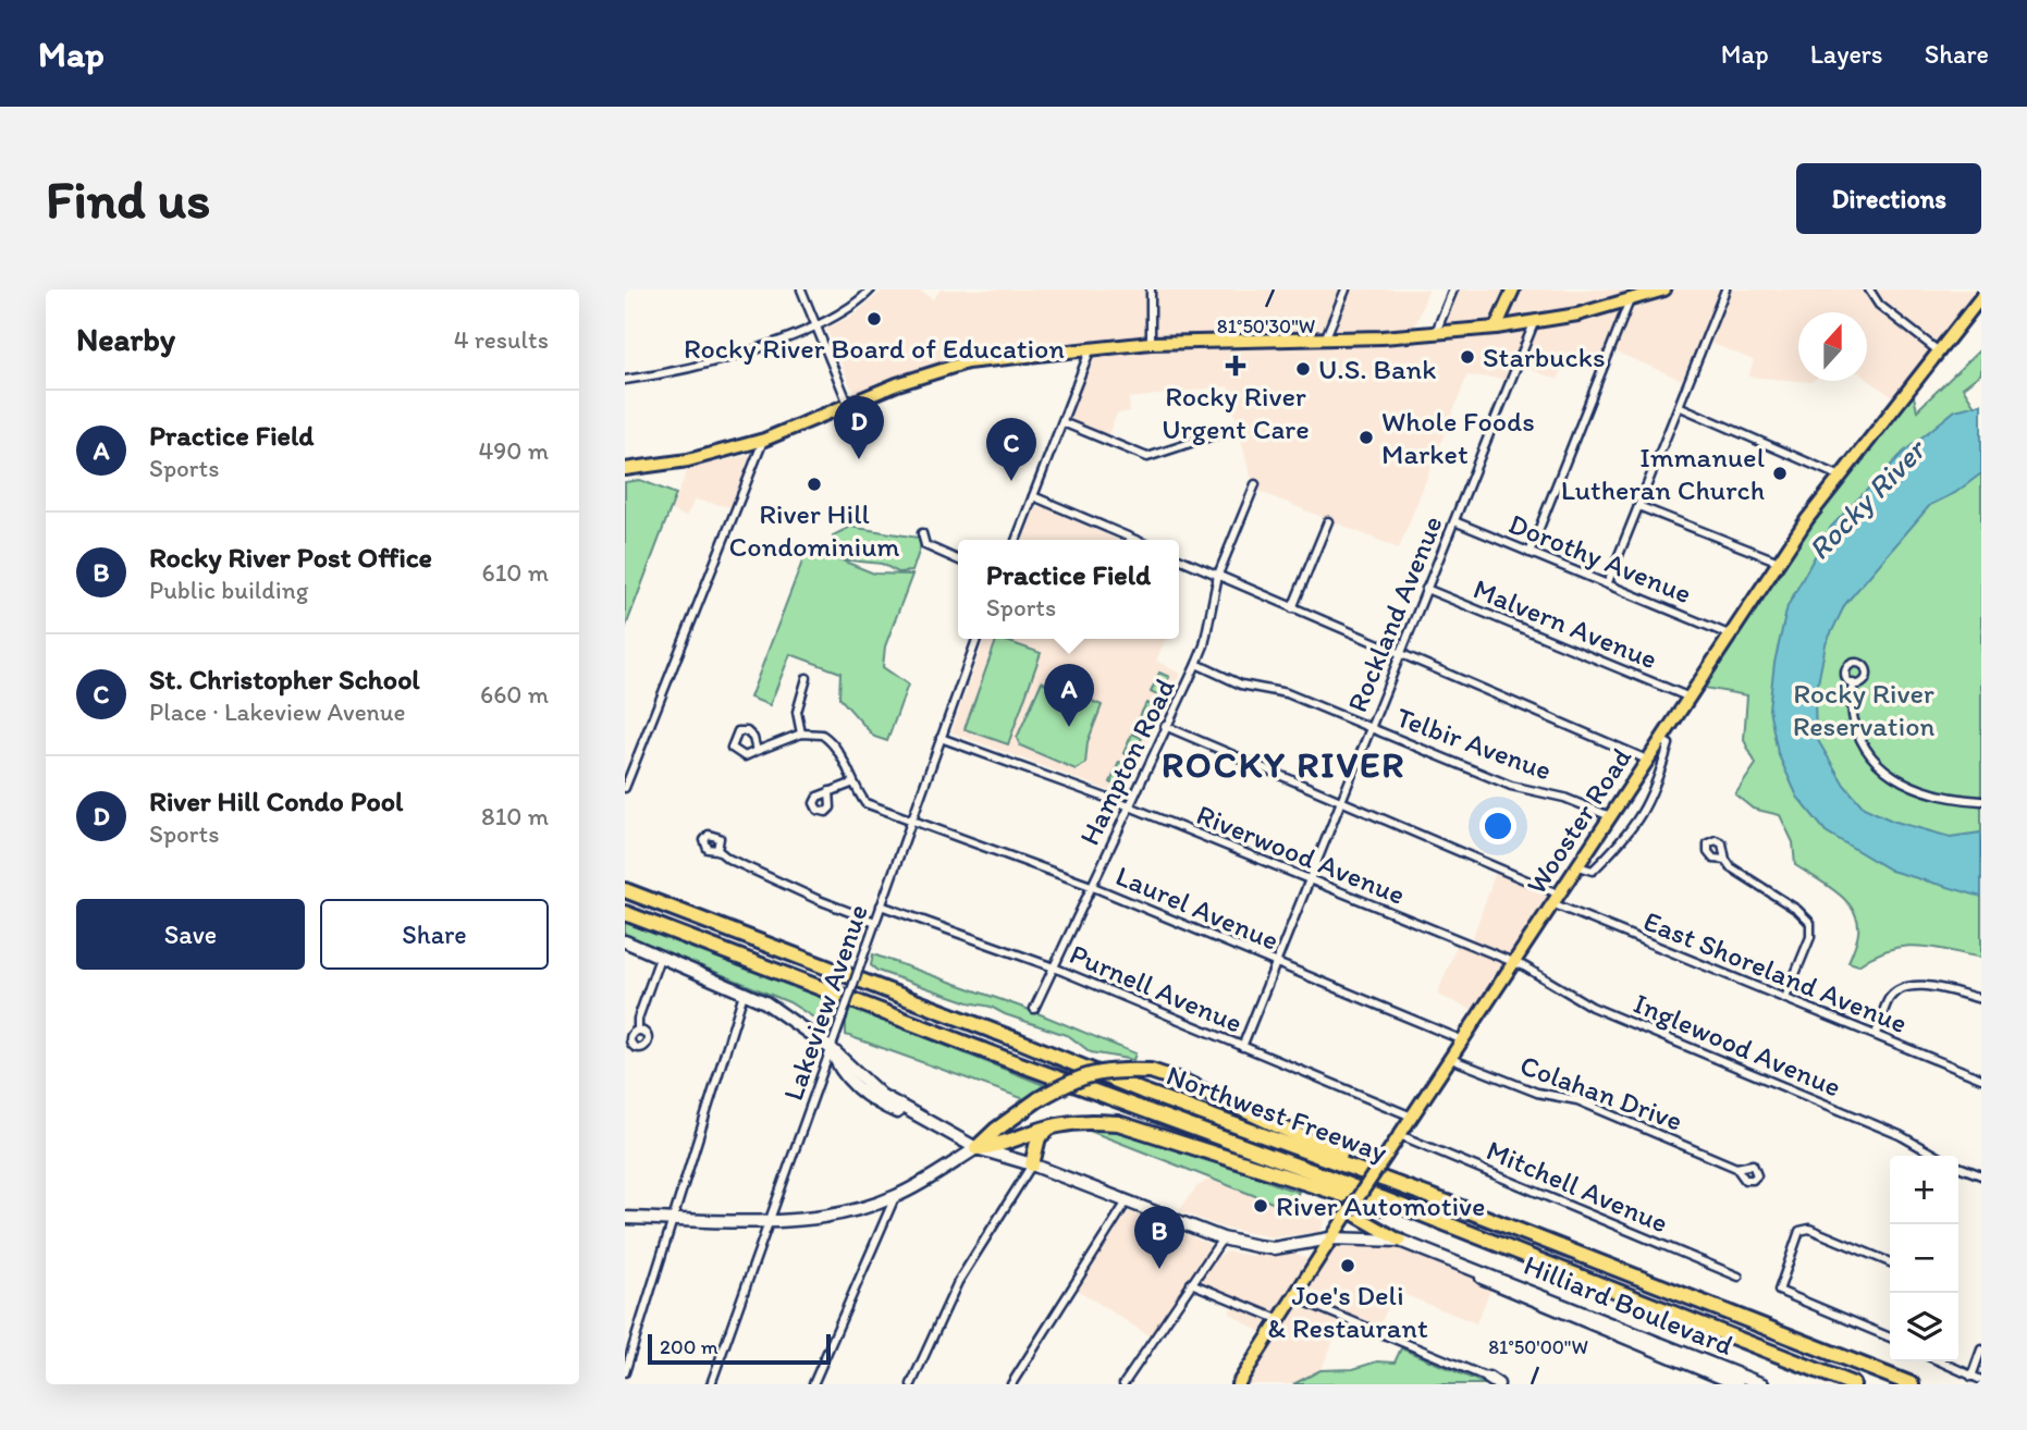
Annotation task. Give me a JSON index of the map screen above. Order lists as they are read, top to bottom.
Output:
{
  "streets": {
    "highway": ["Northwest Freeway"],
    "main road": ["Wooster Road", "Hilliard Boulevard"],
    "street": [
      "Dorothy Avenue",
      "Rockland Avenue",
      "Malvern Avenue",
      "Telbir Avenue",
      "Hampton Road",
      "Riverwood Avenue",
      "Laurel Avenue",
      "East Shoreland Avenue",
      "Purnell Avenue",
      "Lakeview Avenue",
      "Inglewood Avenue",
      "Colahan Drive",
      "Mitchell Avenue"
    ]
  },
  "crossings": [
    ["Dorothy Avenue", "Rockland Avenue"],
    ["Dorothy Avenue", "Wooster Road"],
    ["Rockland Avenue", "Malvern Avenue"],
    ["Rockland Avenue", "Telbir Avenue"],
    ["Rockland Avenue", "Riverwood Avenue"],
    ["Rockland Avenue", "Laurel Avenue"],
    ["Rockland Avenue", "East Shoreland Avenue"],
    ["Rockland Avenue", "Purnell Avenue"],
    ["Malvern Avenue", "Wooster Road"],
    ["Telbir Avenue", "Hampton Road"],
    ["Telbir Avenue", "Wooster Road"],
    ["Hampton Road", "Riverwood Avenue"],
    ["Hampton Road", "Laurel Avenue"],
    ["Hampton Road", "East Shoreland Avenue"],
    ["Hampton Road", "Purnell Avenue"],
    ["Wooster Road", "Riverwood Avenue"],
    ["Wooster Road", "Laurel Avenue"],
    ["Wooster Road", "East Shoreland Avenue"],
    ["Wooster Road", "Purnell Avenue"],
    ["Wooster Road", "Inglewood Avenue"],
    ["Wooster Road", "Colahan Drive"],
    ["Wooster Road", "Mitchell Avenue"],
    ["Wooster Road", "Hilliard Boulevard"],
    ["Riverwood Avenue", "Lakeview Avenue"],
    ["Riverwood Avenue", "Inglewood Avenue"],
    ["Laurel Avenue", "Lakeview Avenue"],
    ["Purnell Avenue", "Lakeview Avenue"],
    ["Lakeview Avenue", "Hilliard Boulevard"]
  ],
  "districts": ["ROCKY RIVER"],
  "water": ["Rocky River"],
  "parks": ["Rocky River Reservation"],
  "places": {
    "other": [
      "Rocky River Board of Education",
      "Starbucks",
      "U.S. Bank",
      "Whole Foods Market",
      "Immanuel Lutheran Church",
      "River Hill Condominium",
      "River Automotive",
      "Joe's Deli & Restaurant"
    ],
    "health": ["Rocky River Urgent Care"]
  },
  "scale_bar": "200 m",
  "north": "top",
  "page": {
    "header": "Map",
    "nav": ["Map", "Layers", "Share"],
    "buttons": [
      "Directions",
      ["Save", "Share"]
    ],
    "title": "Find us",
    "heading": ["Nearby", "4 results"],
    "list": [
      {
        "mark": "A",
        "name": "Practice Field",
        "note": "Sports",
        "value": "490 m"
      },
      {
        "mark": "B",
        "name": "Rocky River Post Office",
        "note": "Public building",
        "value": "610 m"
      },
      {
        "mark": "C",
        "name": "St. Christopher School",
        "note": "Place · Lakeview Avenue",
        "value": "660 m"
      },
      {
        "mark": "D",
        "name": "River Hill Condo Pool",
        "note": "Sports",
        "value": "810 m"
      }
    ],
    "pins": [
      "D",
      "C",
      "A",
      "B"
    ],
    "popup": ["Practice Field", "Sports"],
    "map_buttons": ["+", "−"],
    "scale": "200 m"
  },
  "coordinates": ["81°50'30\"W", "81°50'00\"W"]
}
